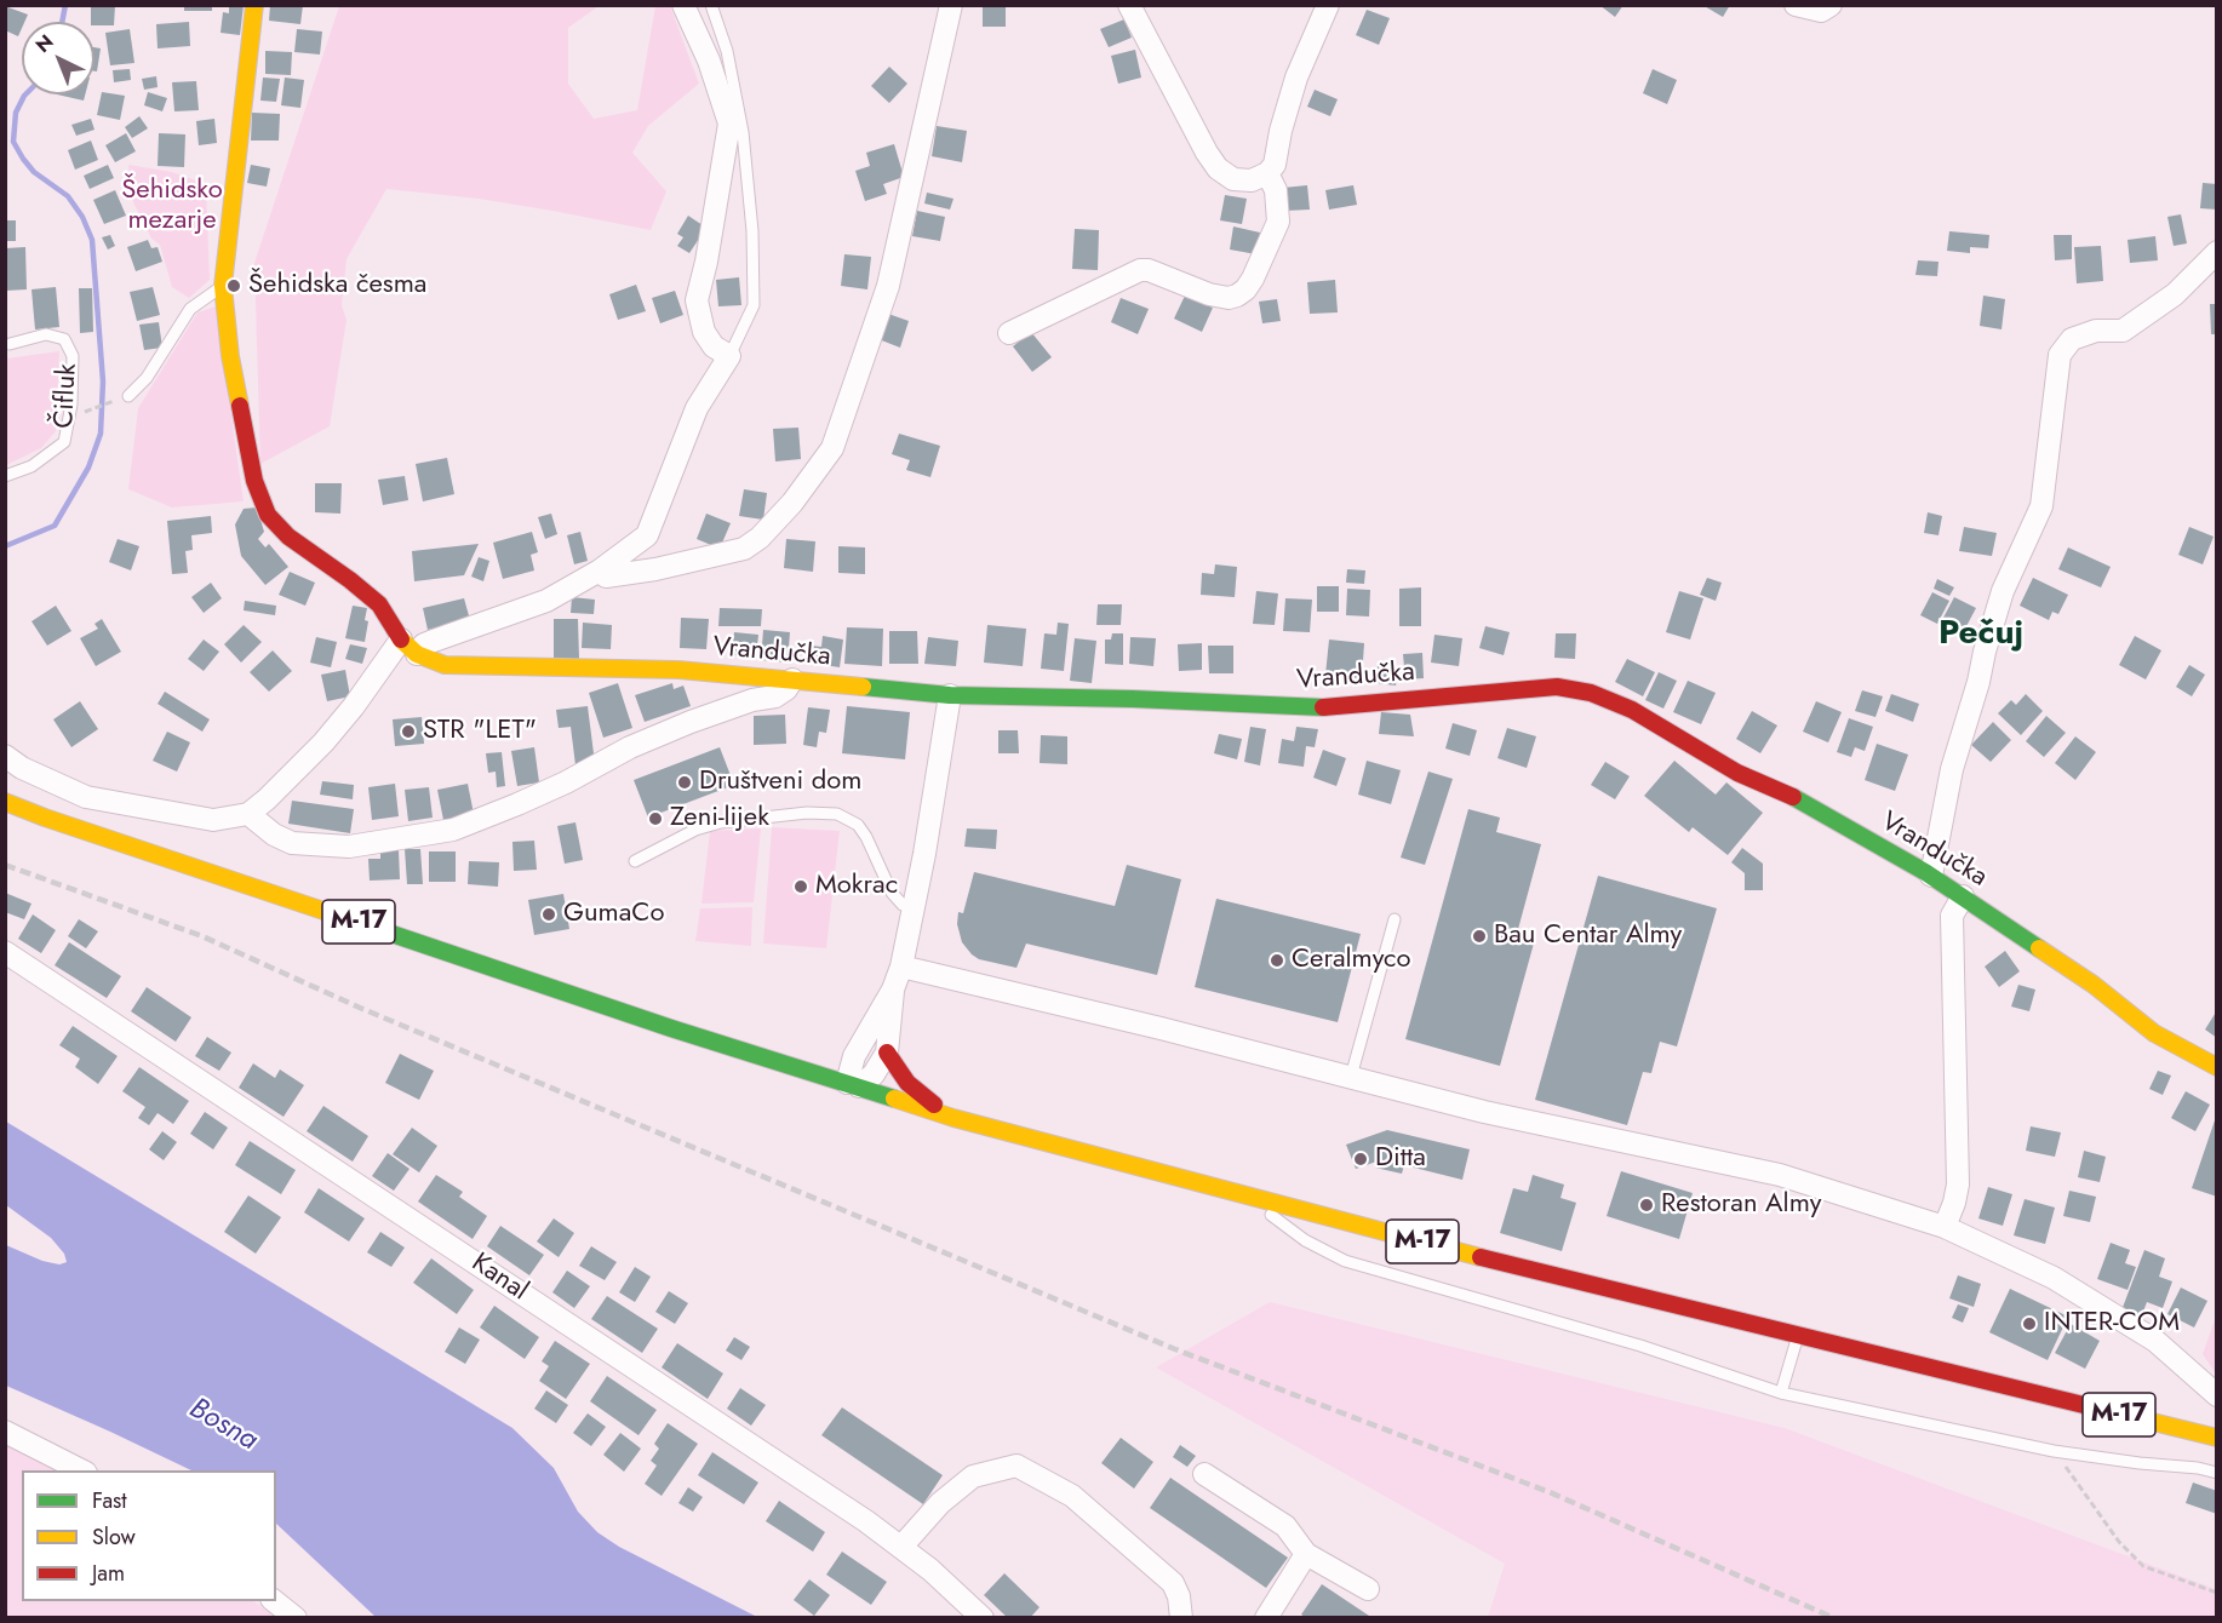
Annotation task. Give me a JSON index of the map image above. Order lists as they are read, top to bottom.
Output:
{
  "streets": {
    "street": ["Vrandučka", "M-17", "Kanal"],
    "lane": ["Čifluk"]
  },
  "districts": ["Pečuj"],
  "water": ["Bosna"],
  "parks": ["Šehidsko mezarje"],
  "places": [
    "Šehidska česma",
    "STR \"LET\"",
    "Društveni dom",
    "Zeni-lijek",
    "Mokrac",
    "GumaCo",
    "Bau Centar Almy",
    "Ceralmyco",
    "Ditta",
    "Restoran Almy",
    "INTER-COM"
  ],
  "legend": ["Fast", "Slow", "Jam"],
  "north": "top left"
}
